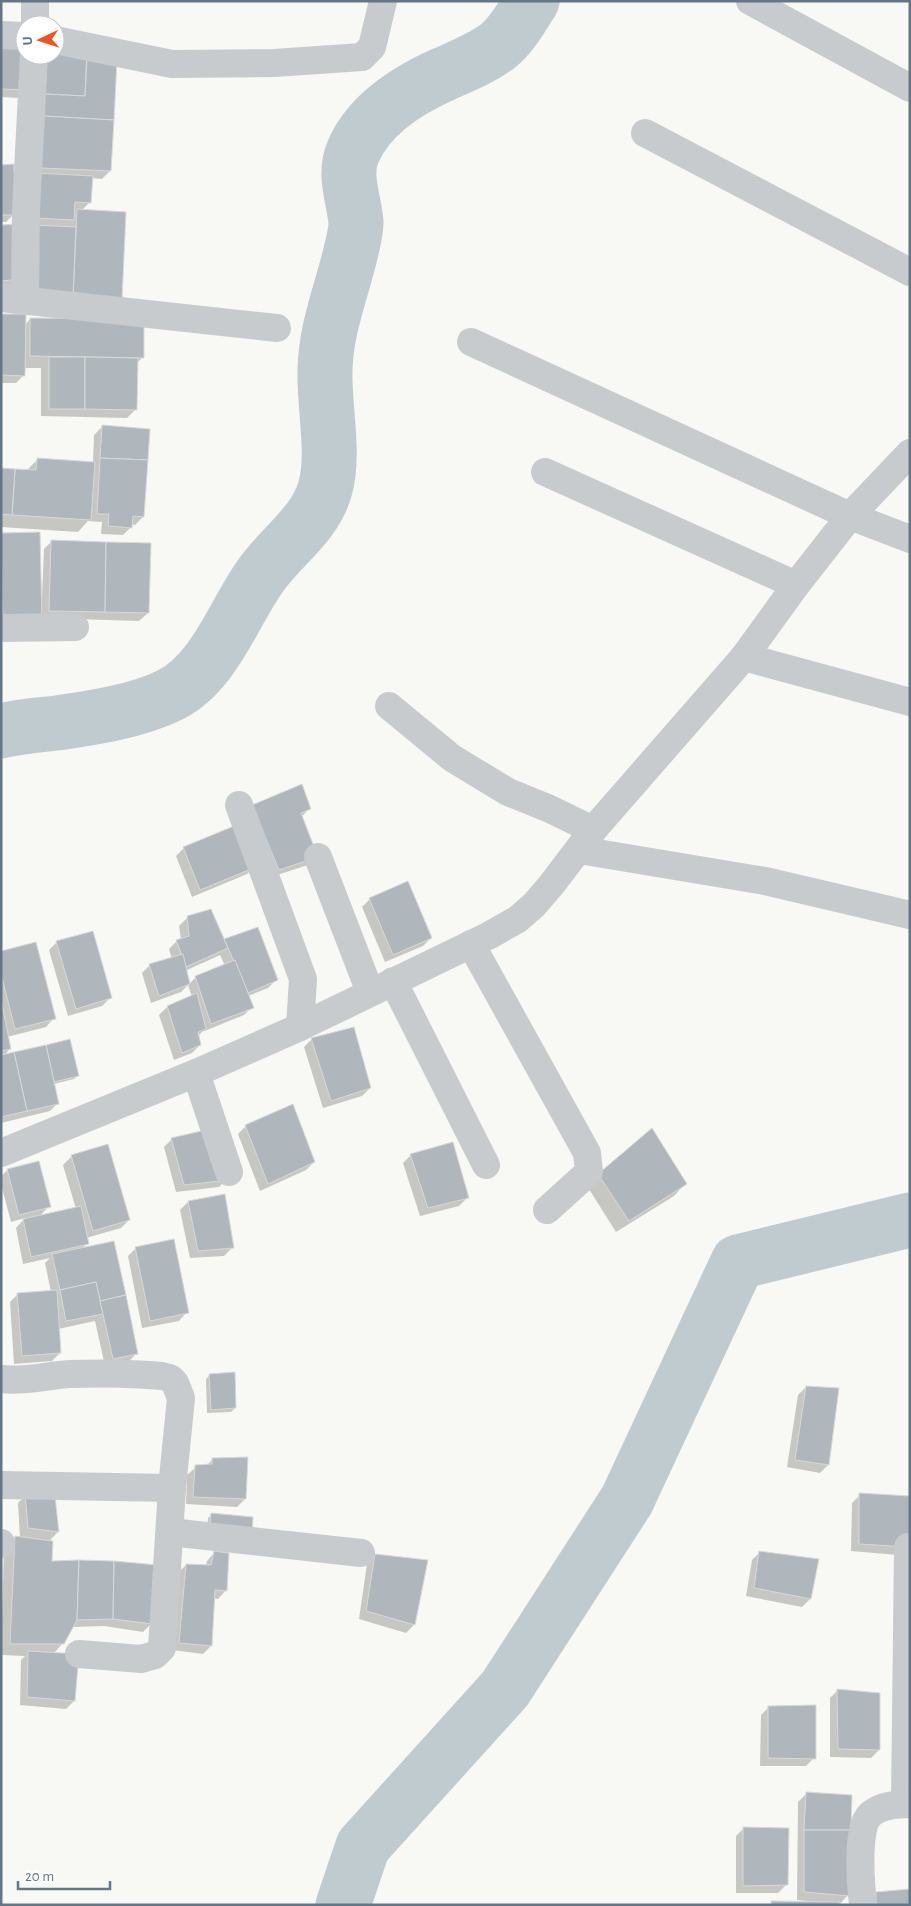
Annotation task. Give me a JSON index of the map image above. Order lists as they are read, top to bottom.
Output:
{
  "scale_bar": "20 m",
  "north": "left"
}
